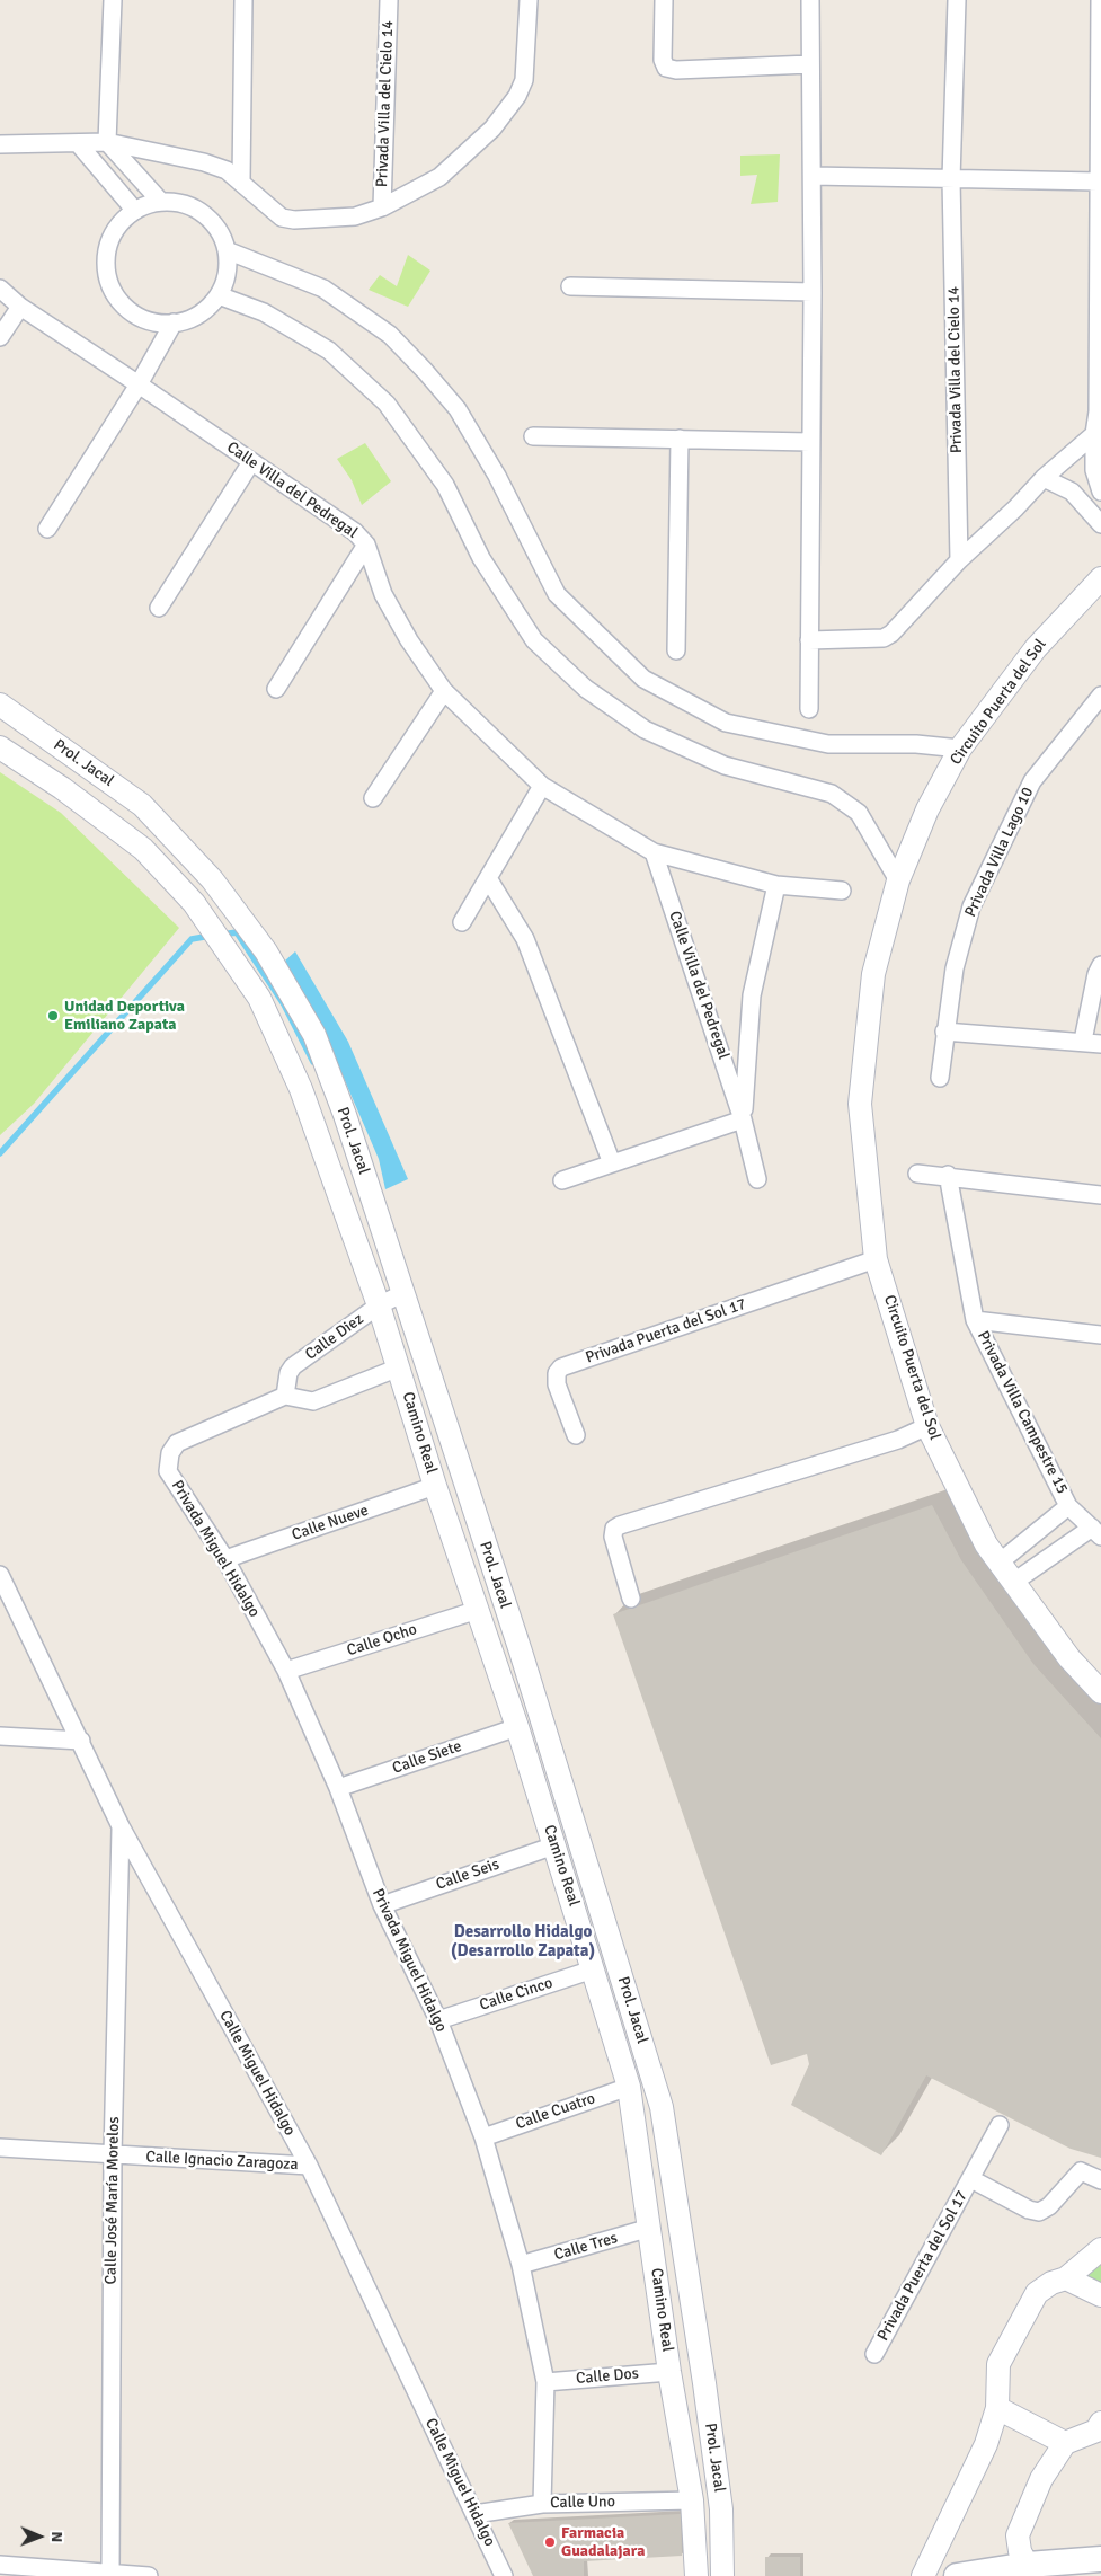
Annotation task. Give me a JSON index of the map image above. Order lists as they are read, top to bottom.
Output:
{
  "streets": {
    "street": [
      "Privada Villa del Cielo 14",
      "Calle Villa del Pedregal",
      "Circuito Puerta del Sol",
      "Prol. Jacal",
      "Privada Villa Lago 10",
      "Privada Puerta del Sol 17",
      "Calle Diez",
      "Privada Villa Campestre 15",
      "Camino Real",
      "Calle Nueve",
      "Privada Miguel Hidalgo",
      "Calle Ocho",
      "Calle Siete",
      "Calle Seis",
      "Calle Cinco",
      "Calle Miguel Hidalgo",
      "Calle Cuatro",
      "Calle Ignacio Zaragoza",
      "Calle José María Morelos",
      "Calle Tres",
      "Calle Dos",
      "Calle Uno"
    ]
  },
  "crossings": [
    ["Circuito Puerta del Sol", "Privada Puerta del Sol 17"],
    ["Circuito Puerta del Sol", "Privada Villa Campestre 15"],
    ["Prol. Jacal", "Calle Diez"],
    ["Prol. Jacal", "Camino Real"],
    ["Calle Diez", "Camino Real"],
    ["Calle Diez", "Privada Miguel Hidalgo"],
    ["Camino Real", "Calle Nueve"],
    ["Camino Real", "Calle Ocho"],
    ["Camino Real", "Calle Siete"],
    ["Camino Real", "Calle Seis"],
    ["Camino Real", "Calle Cinco"],
    ["Camino Real", "Calle Cuatro"],
    ["Camino Real", "Calle Tres"],
    ["Camino Real", "Calle Dos"],
    ["Camino Real", "Calle Uno"],
    ["Calle Nueve", "Privada Miguel Hidalgo"],
    ["Privada Miguel Hidalgo", "Calle Ocho"],
    ["Privada Miguel Hidalgo", "Calle Siete"],
    ["Privada Miguel Hidalgo", "Calle Seis"],
    ["Privada Miguel Hidalgo", "Calle Cinco"],
    ["Privada Miguel Hidalgo", "Calle Cuatro"],
    ["Privada Miguel Hidalgo", "Calle Tres"],
    ["Privada Miguel Hidalgo", "Calle Dos"],
    ["Privada Miguel Hidalgo", "Calle Uno"],
    ["Calle Miguel Hidalgo", "Calle Ignacio Zaragoza"],
    ["Calle Miguel Hidalgo", "Calle José María Morelos"],
    ["Calle Miguel Hidalgo", "Calle Uno"],
    ["Calle Ignacio Zaragoza", "Calle José María Morelos"]
  ],
  "districts": ["Desarrollo Hidalgo (Desarrollo Zapata)"],
  "places": ["Unidad Deportiva Emiliano Zapata", "Farmacia Guadalajara"],
  "north": "right"
}
